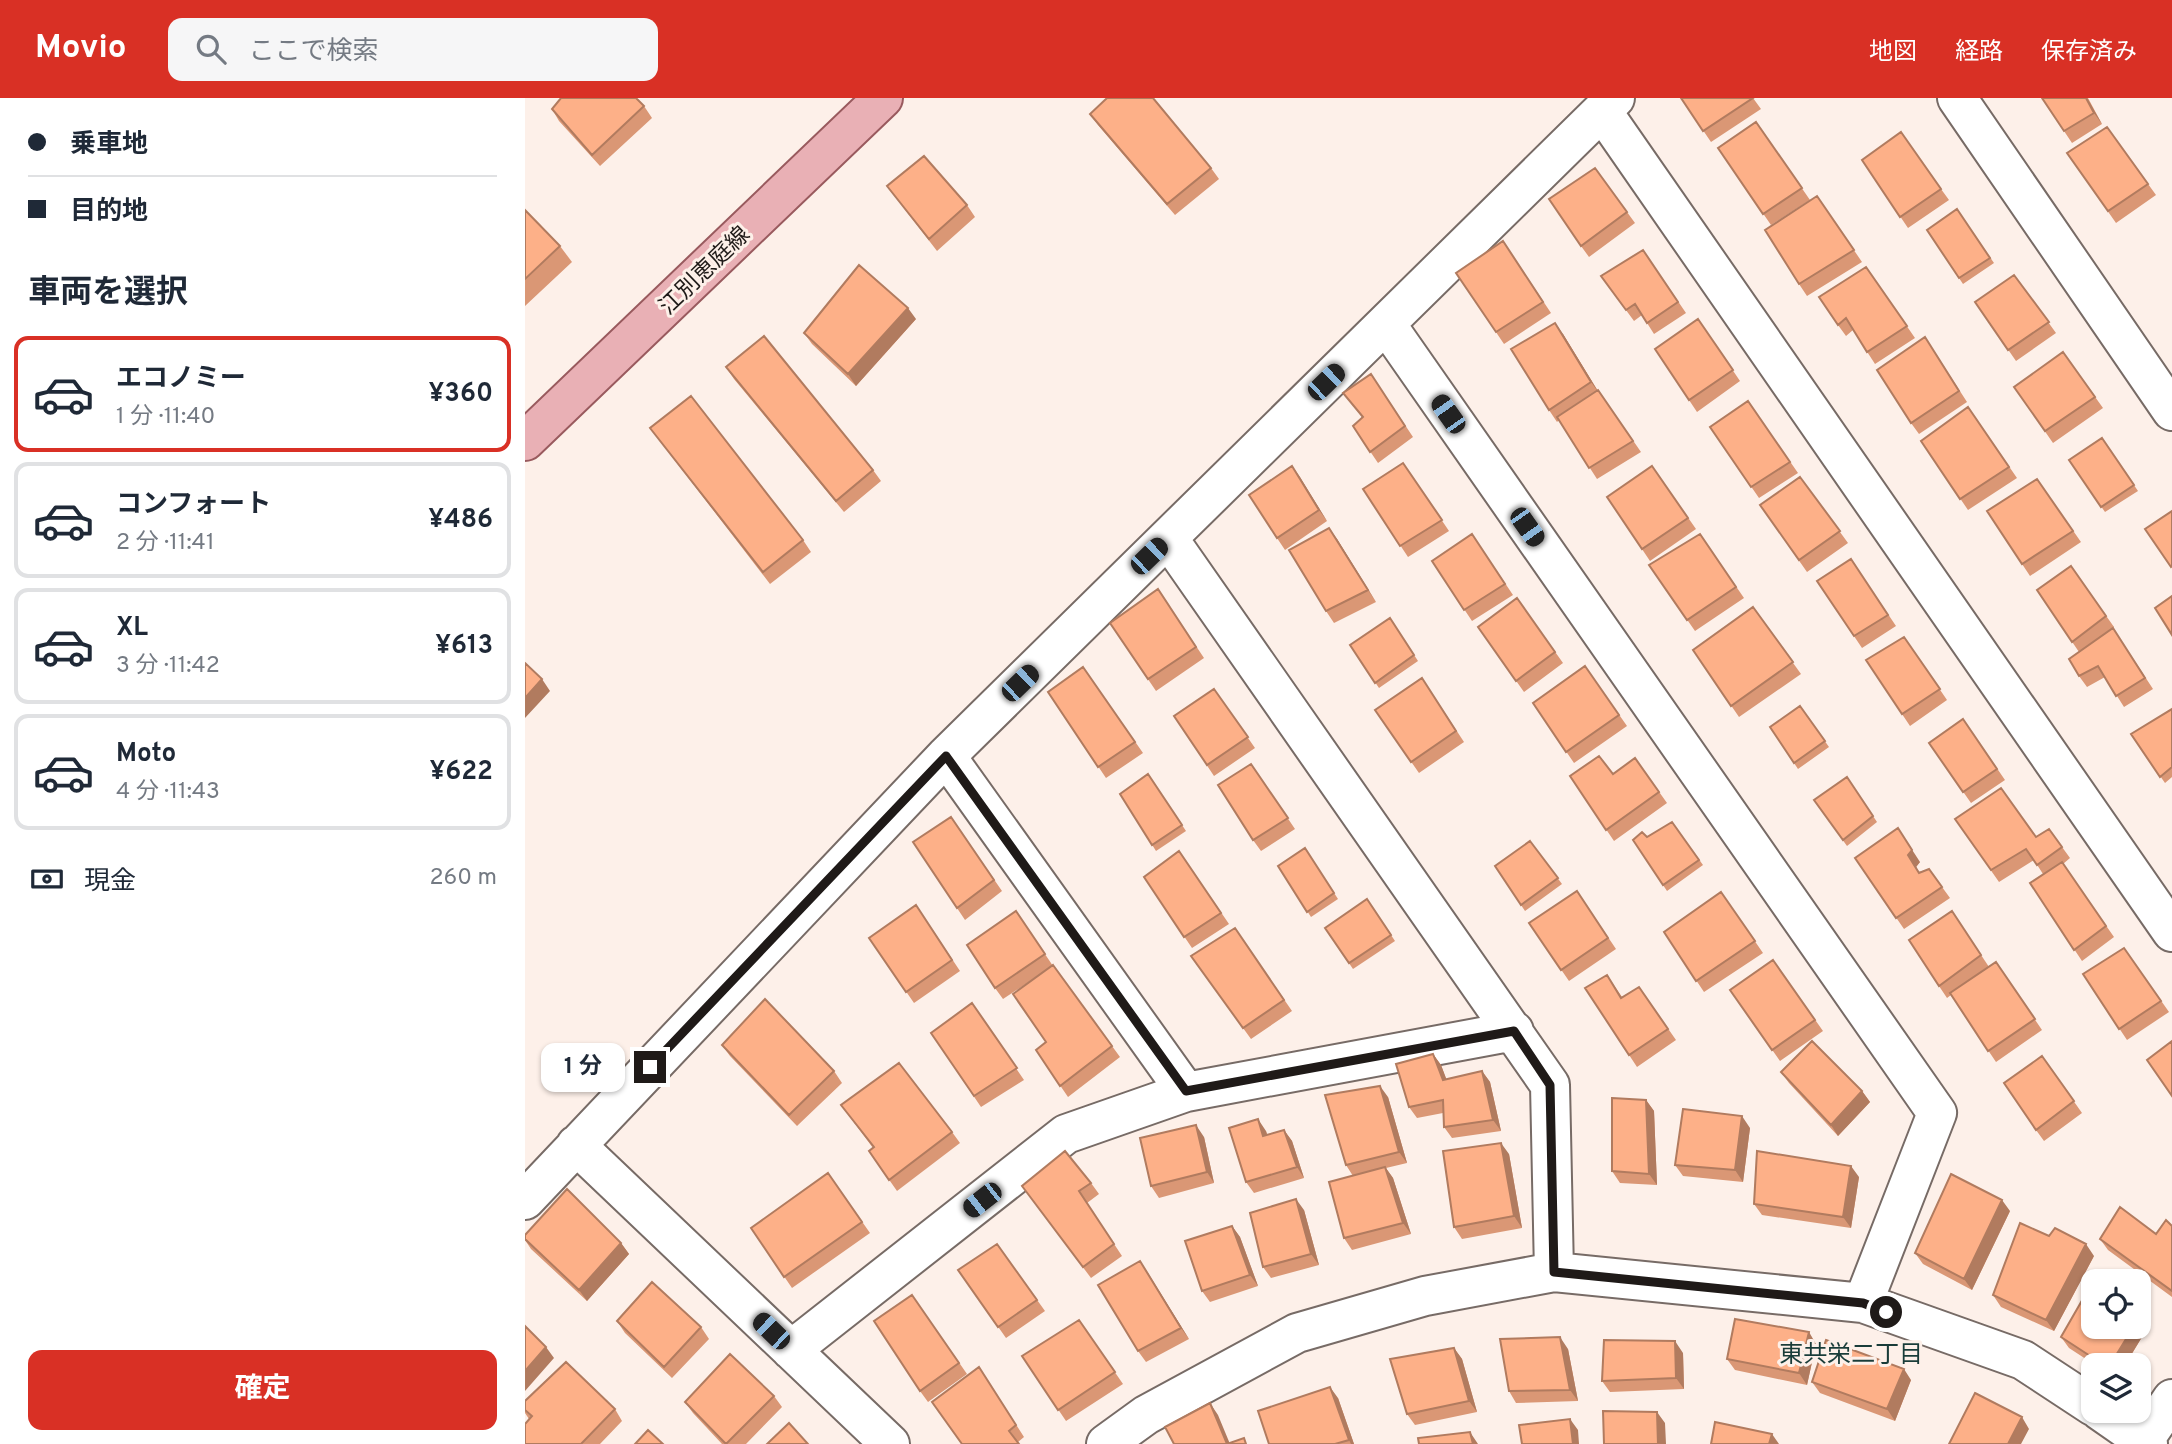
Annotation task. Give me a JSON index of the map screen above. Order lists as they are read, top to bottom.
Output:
{
  "streets": {
    "main road": ["江別恵庭線"]
  },
  "districts": ["東共栄二丁目"],
  "page": {
    "header": "Movio",
    "search": "ここで検索",
    "nav": ["地図", "経路", "保存済み"],
    "banner": ["乗車地", "目的地"],
    "heading": "車両を選択",
    "list": [
      {
        "name": "エコノミー",
        "note": "1 分 · 11:40",
        "value": "¥360"
      },
      {
        "name": "コンフォート",
        "note": "2 分 · 11:41",
        "value": "¥486"
      },
      {
        "name": "XL",
        "note": "3 分 · 11:42",
        "value": "¥613"
      },
      {
        "name": "Moto",
        "note": "4 分 · 11:43",
        "value": "¥622"
      }
    ],
    "pay": ["現金", "260 m"],
    "bubble": "1 分",
    "buttons": "確定"
  }
}
